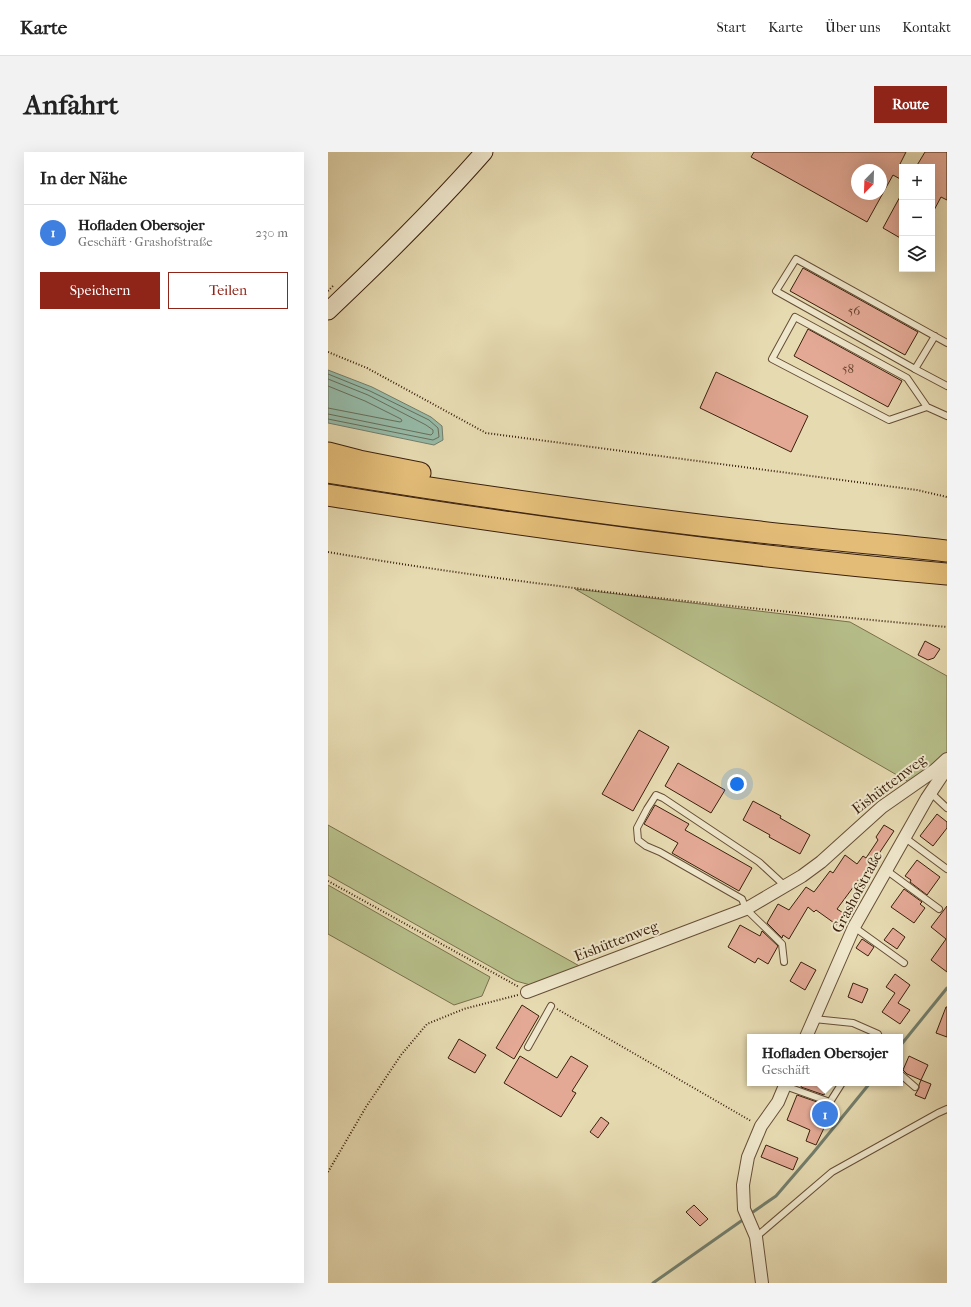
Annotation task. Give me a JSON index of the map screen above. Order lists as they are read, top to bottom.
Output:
{
  "streets": {
    "street": ["Eishüttenweg", "Grashofstraße"]
  },
  "house_numbers": ["56", "58"],
  "north": "bottom left",
  "page": {
    "header": "Karte",
    "nav": [
      "Start",
      "Karte",
      "Über uns",
      "Kontakt"
    ],
    "buttons": [
      "Route",
      ["Speichern", "Teilen"]
    ],
    "title": "Anfahrt",
    "heading": "In der Nähe",
    "map_buttons": ["+", "−"],
    "list": [
      {
        "mark": "1",
        "name": "Hofladen Obersojer",
        "note": "Geschäft · Grashofstraße",
        "value": "230 m"
      }
    ],
    "popup": ["Hofladen Obersojer", "Geschäft"],
    "pins": "1"
  }
}
